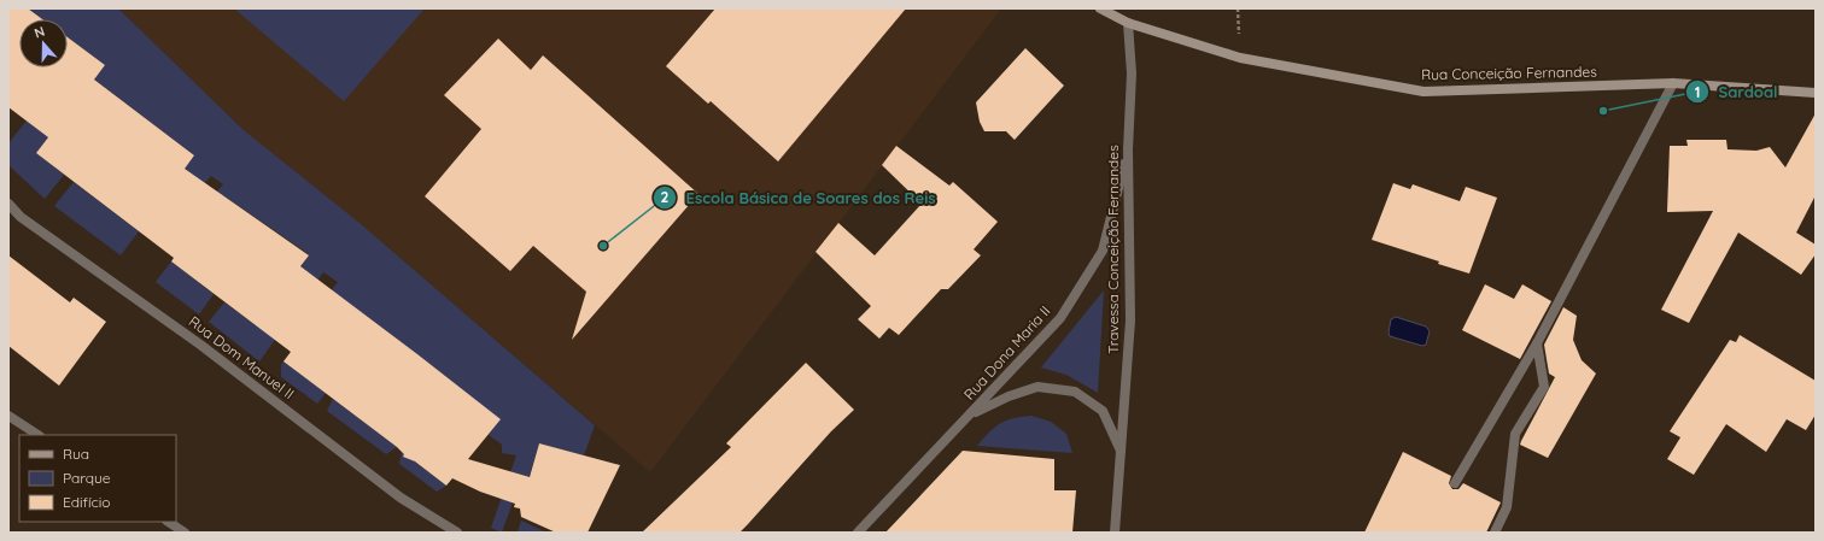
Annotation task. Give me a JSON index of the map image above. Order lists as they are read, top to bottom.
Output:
{
  "streets": {
    "main road": ["Rua Conceição Fernandes"],
    "street": ["Travessa Conceição Fernandes", "Rua Dona Maria II", "Rua Dom Manuel II"]
  },
  "crossings": [
    ["Rua Conceição Fernandes", "Travessa Conceição Fernandes"],
    ["Travessa Conceição Fernandes", "Rua Dona Maria II"]
  ],
  "places": ["Sardoal", "Escola Básica de Soares dos Reis"],
  "legend": ["Rua", "Parque", "Edifício"],
  "north": "top"
}
